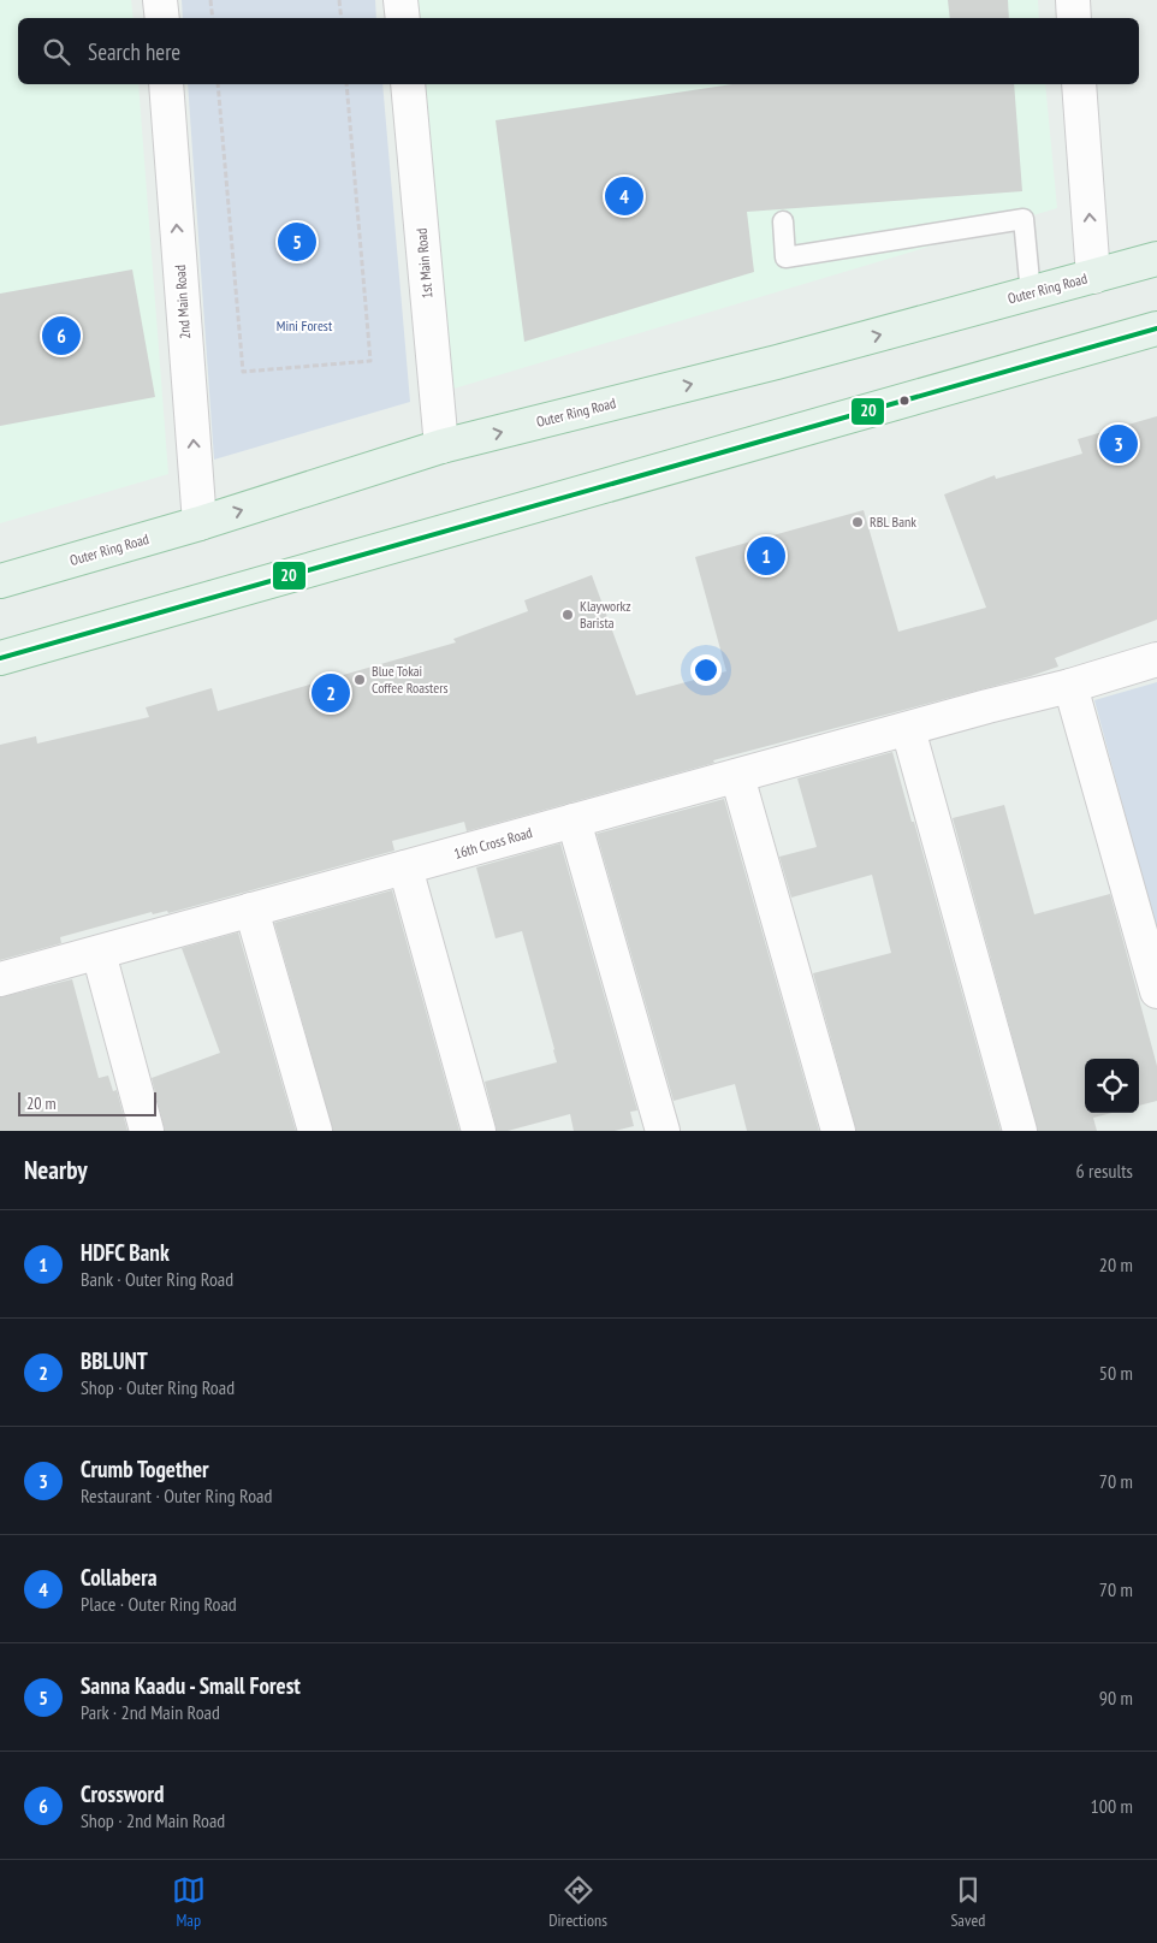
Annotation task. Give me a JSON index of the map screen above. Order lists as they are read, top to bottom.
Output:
{
  "streets": {
    "highway": ["Outer Ring Road"],
    "street": ["1st Main Road", "2nd Main Road", "16th Cross Road"]
  },
  "crossings": [
    ["1st Main Road", "Outer Ring Road"],
    ["Outer Ring Road", "2nd Main Road"]
  ],
  "one_way": ["2nd Main Road"],
  "parks": ["Mini Forest"],
  "places": ["RBL Bank", "Klayworkz Barista", "Blue Tokai Coffee Roasters"],
  "lines": ["transit line 20"],
  "scale_bar": "20 m",
  "page": {
    "search": "Search here",
    "pins": [
      "4",
      "5",
      "6",
      "3",
      "1",
      "2"
    ],
    "scale": "20 m",
    "heading": ["Nearby", "6 results"],
    "list": [
      {
        "mark": "1",
        "name": "HDFC Bank",
        "note": "Bank · Outer Ring Road",
        "value": "20 m"
      },
      {
        "mark": "2",
        "name": "BBLUNT",
        "note": "Shop · Outer Ring Road",
        "value": "50 m"
      },
      {
        "mark": "3",
        "name": "Crumb Together",
        "note": "Restaurant · Outer Ring Road",
        "value": "70 m"
      },
      {
        "mark": "4",
        "name": "Collabera",
        "note": "Place · Outer Ring Road",
        "value": "70 m"
      },
      {
        "mark": "5",
        "name": "Sanna Kaadu - Small Forest",
        "note": "Park · 2nd Main Road",
        "value": "90 m"
      },
      {
        "mark": "6",
        "name": "Crossword",
        "note": "Shop · 2nd Main Road",
        "value": "100 m"
      }
    ],
    "nav": ["Map", "Directions", "Saved"]
  }
}
